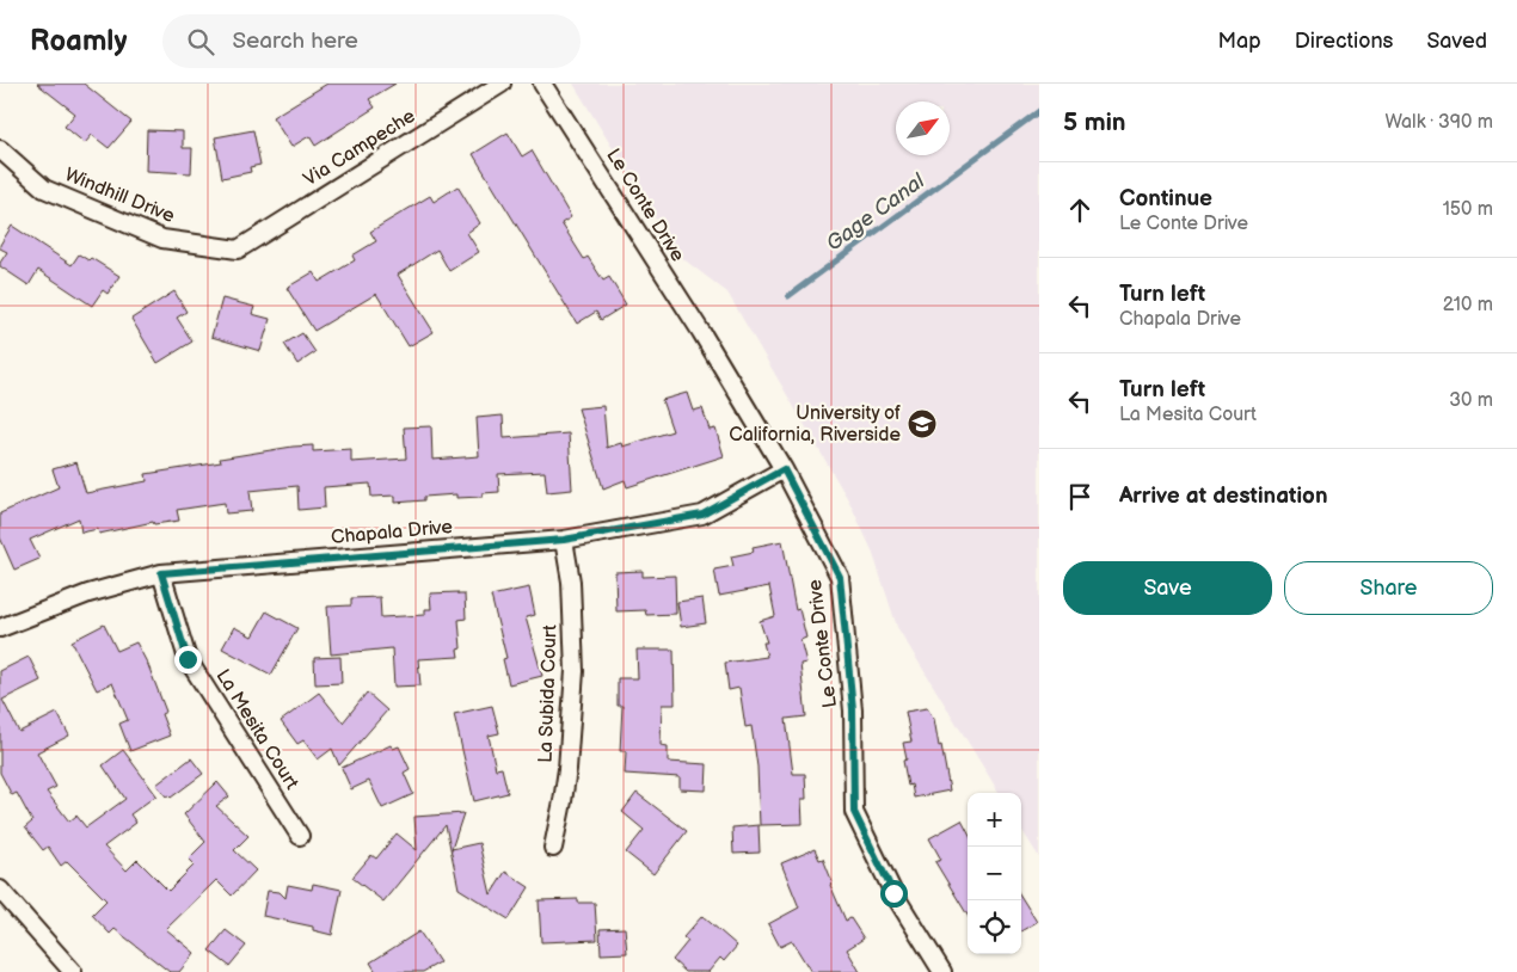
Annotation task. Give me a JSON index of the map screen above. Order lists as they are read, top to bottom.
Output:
{
  "streets": {
    "street": [
      "Via Campeche",
      "Windhill Drive",
      "Le Conte Drive",
      "Chapala Drive",
      "La Subida Court",
      "La Mesita Court"
    ]
  },
  "crossings": [
    ["Via Campeche", "Windhill Drive"],
    ["Le Conte Drive", "Chapala Drive"],
    ["Chapala Drive", "La Subida Court"],
    ["Chapala Drive", "La Mesita Court"]
  ],
  "water": ["Gage Canal"],
  "places": {
    "school or university": ["University of California, Riverside"]
  },
  "north": "top right",
  "page": {
    "header": "Roamly",
    "search": "Search here",
    "nav": ["Map", "Directions", "Saved"],
    "heading": ["5 min", "Walk · 390 m"],
    "list": [
      ["Continue", "Le Conte Drive", "150 m"],
      ["Turn left", "Chapala Drive", "210 m"],
      ["Turn left", "La Mesita Court", "30 m"],
      "Arrive at destination"
    ],
    "buttons": ["Save", "Share"],
    "map_buttons": ["+", "−"]
  }
}
